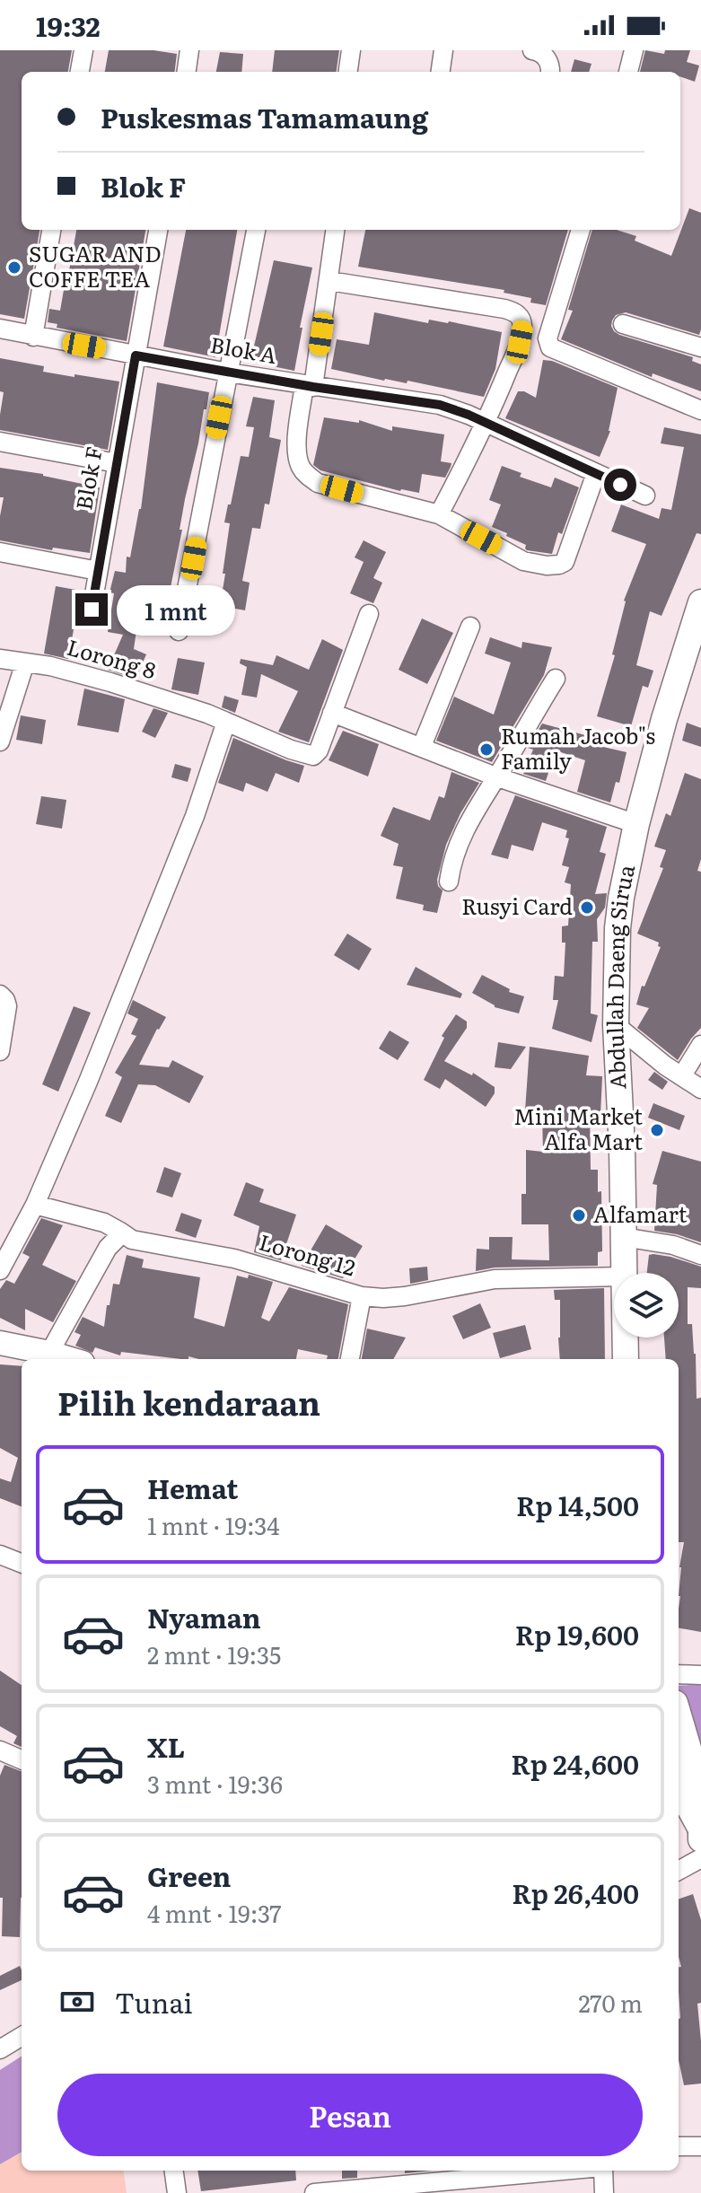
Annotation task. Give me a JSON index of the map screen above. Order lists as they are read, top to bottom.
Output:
{
  "streets": {
    "main road": ["Abdullah Daeng Sirua"],
    "street": [
      "Blok A",
      "Blok F",
      "Lorong 8",
      "Lorong 12"
    ]
  },
  "crossings": [
    ["Blok A", "Blok F"]
  ],
  "places": [
    "SUGAR AND COFFE TEA",
    "Rumah Jacob\"s Family",
    "Rusyi Card",
    "Mini Market Alfa Mart",
    "Alfamart"
  ],
  "page": {
    "status": "19:32",
    "banner": ["Puskesmas Tamamaung", "Blok F"],
    "bubble": "1 mnt",
    "heading": "Pilih kendaraan",
    "list": [
      {
        "name": "Hemat",
        "note": "1 mnt · 19:34",
        "value": "Rp 14,500"
      },
      {
        "name": "Nyaman",
        "note": "2 mnt · 19:35",
        "value": "Rp 19,600"
      },
      {
        "name": "XL",
        "note": "3 mnt · 19:36",
        "value": "Rp 24,600"
      },
      {
        "name": "Green",
        "note": "4 mnt · 19:37",
        "value": "Rp 26,400"
      }
    ],
    "pay": ["Tunai", "270 m"],
    "buttons": "Pesan"
  }
}
